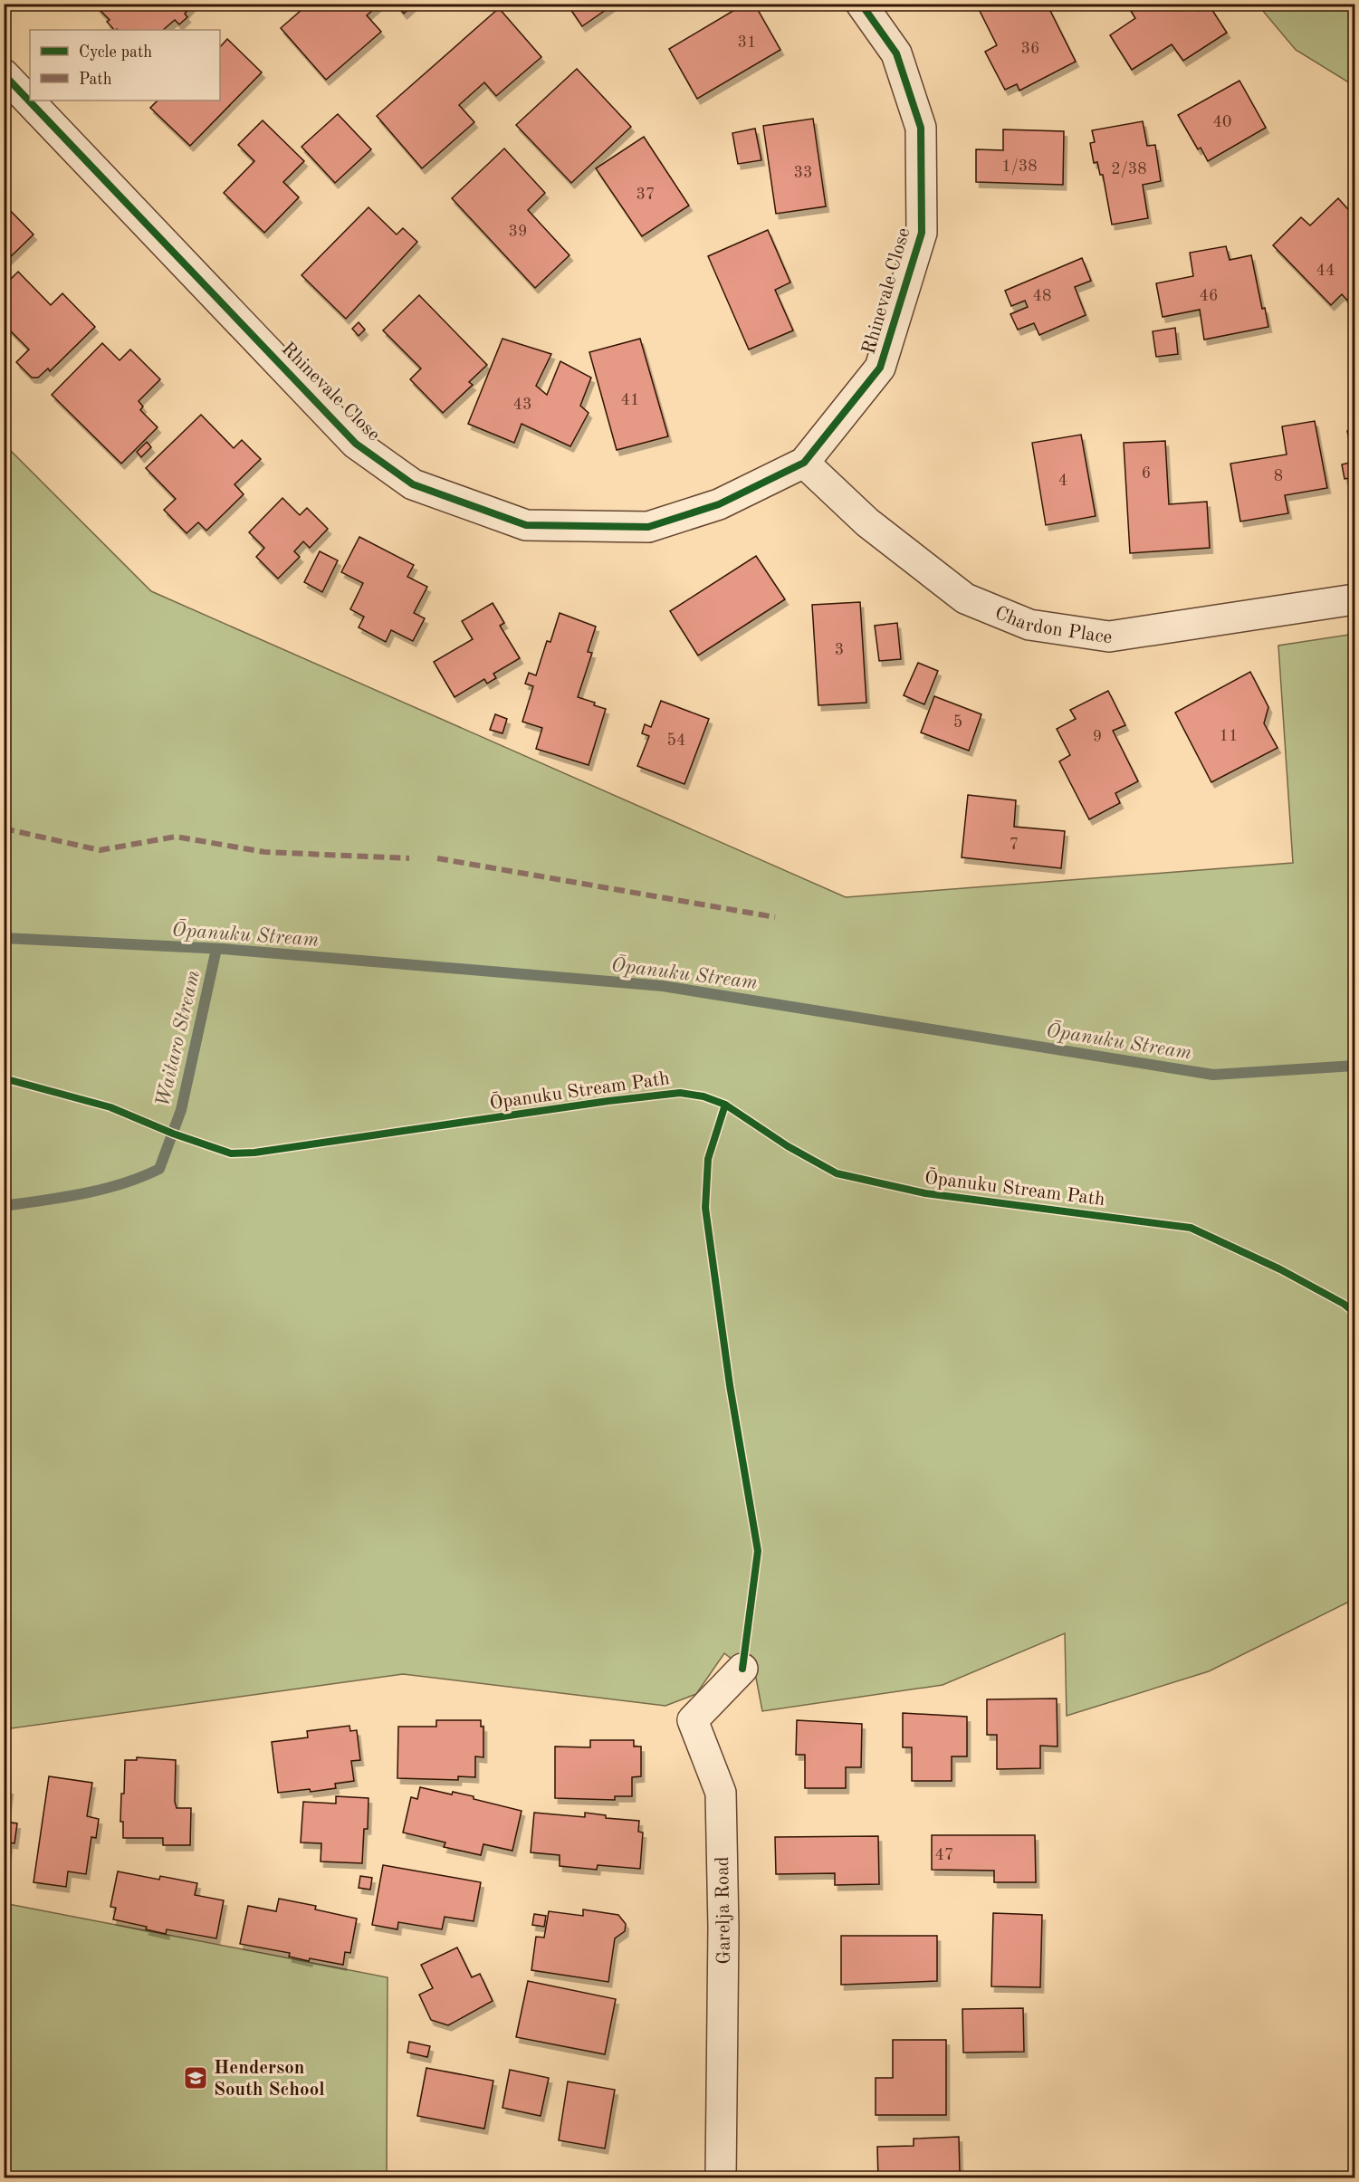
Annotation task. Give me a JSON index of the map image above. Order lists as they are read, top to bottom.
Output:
{
  "streets": {
    "street": ["Rhinevale Close", "Chardon Place", "Garelja Road"],
    "cycle path": ["Ōpanuku Stream Path"]
  },
  "crossings": [
    ["Rhinevale Close", "Chardon Place"]
  ],
  "water": ["Ōpanuku Stream", "Waitaro Stream"],
  "places": {
    "school or university": ["Henderson South School"]
  },
  "house_numbers": [
    "31",
    "36",
    "40",
    "1/38",
    "2/38",
    "33",
    "37",
    "39",
    "44",
    "48",
    "46",
    "41",
    "43",
    "6",
    "8",
    "4",
    "3",
    "5",
    "11",
    "9",
    "54",
    "7",
    "47"
  ],
  "legend": ["Cycle path", "Path"]
}
